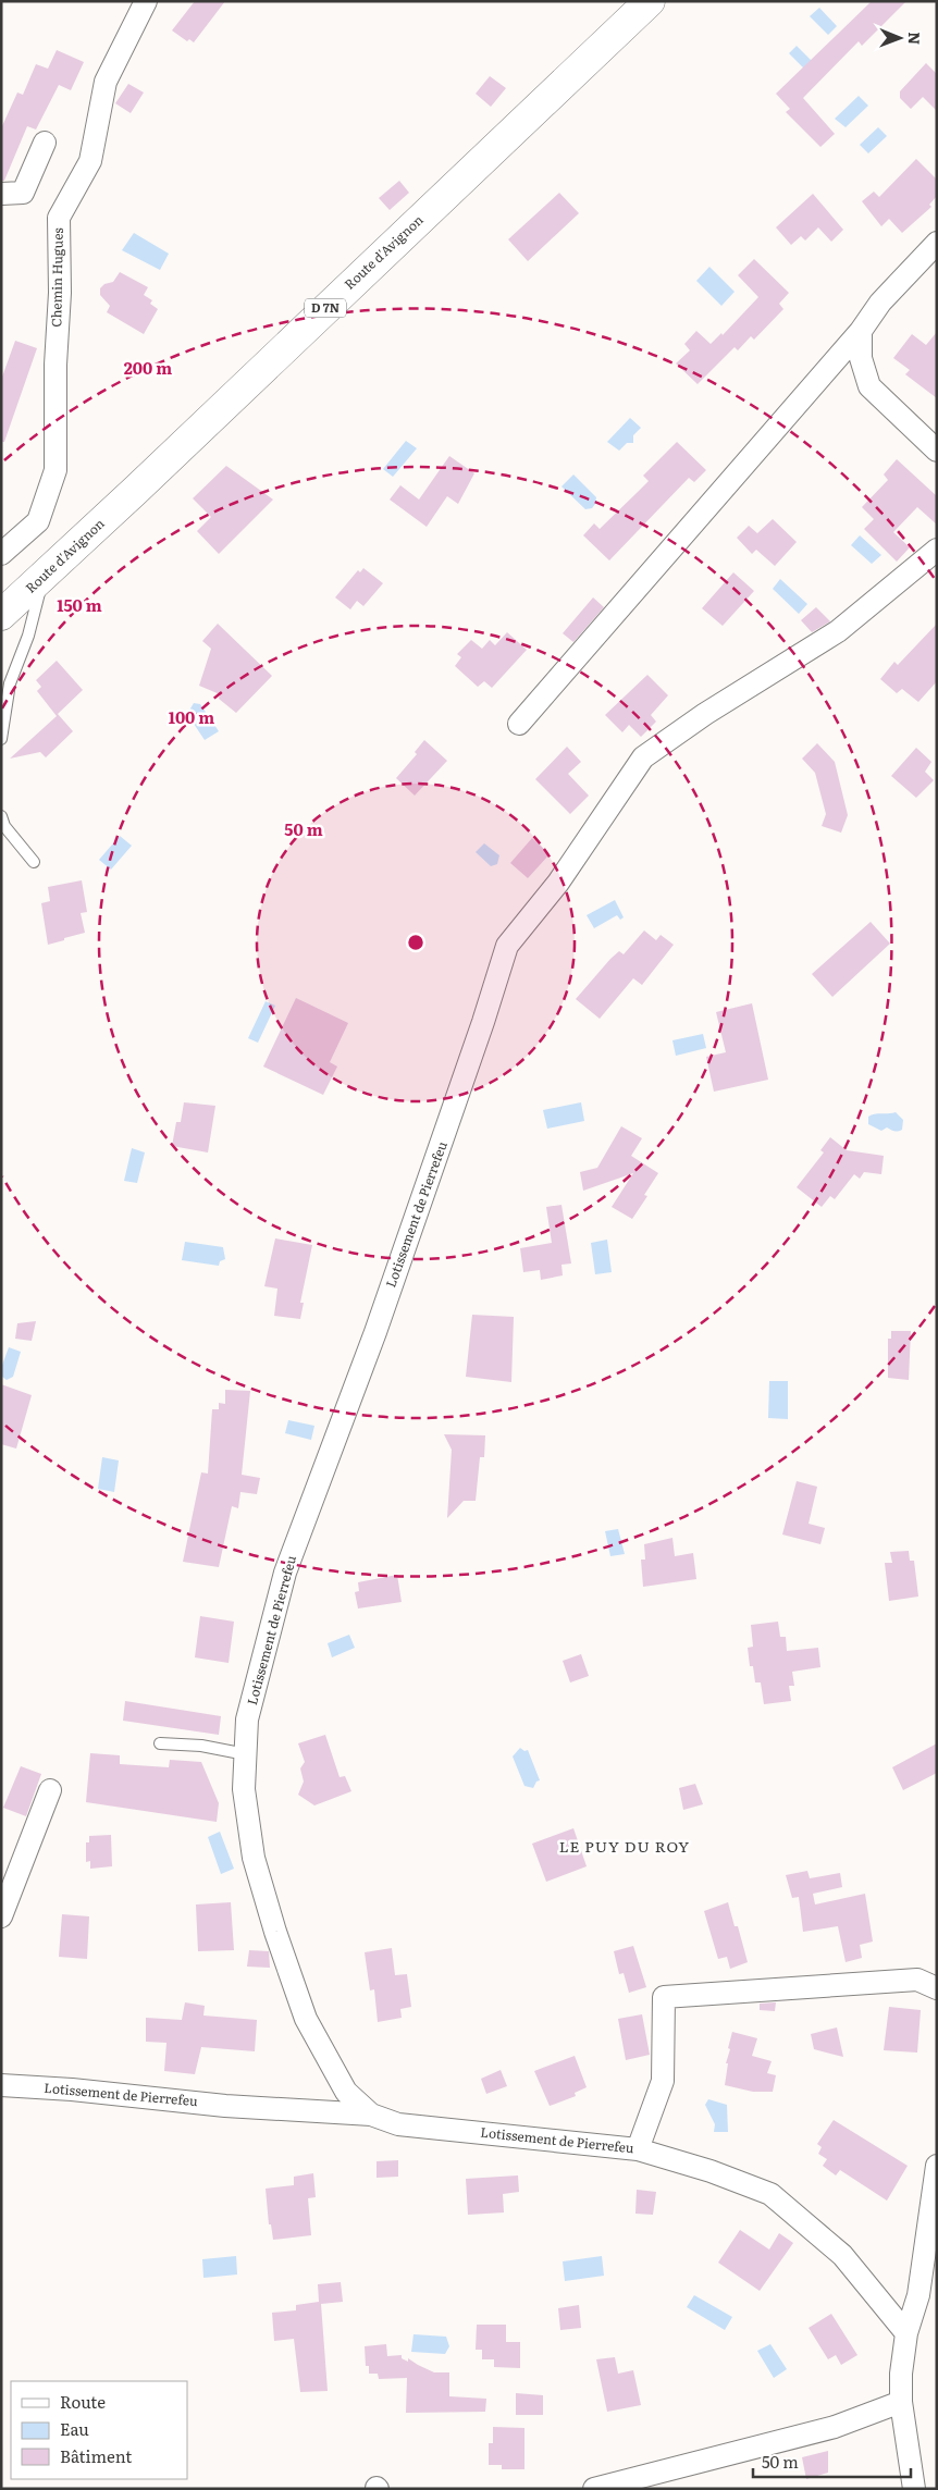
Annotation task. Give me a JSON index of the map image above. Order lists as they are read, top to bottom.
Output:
{
  "streets": {
    "main road": ["Route d'Avignon", "D 7N"],
    "street": ["Chemin Hugues", "Lotissement de Pierrefeu"]
  },
  "districts": ["LE PUY DU ROY"],
  "legend": ["Route", "Eau", "Bâtiment"],
  "scale_bar": "50 m",
  "north": "right",
  "rings": [
    "200 m",
    "150 m",
    "100 m",
    "50 m"
  ]
}
